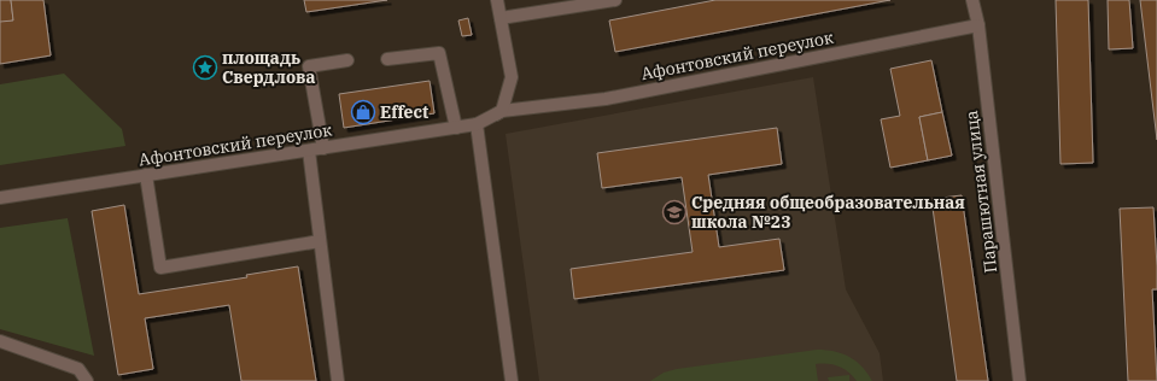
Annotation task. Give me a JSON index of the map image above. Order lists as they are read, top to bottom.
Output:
{
  "streets": {
    "street": ["Афонтовский переулок", "Парашютная улица"]
  },
  "crossings": [
    ["Афонтовский переулок", "Парашютная улица"]
  ],
  "places": {
    "place": ["площадь Свердлова"],
    "shop": ["Effect"],
    "school or university": ["Средняя общеобразовательная школа №23"]
  }
}
